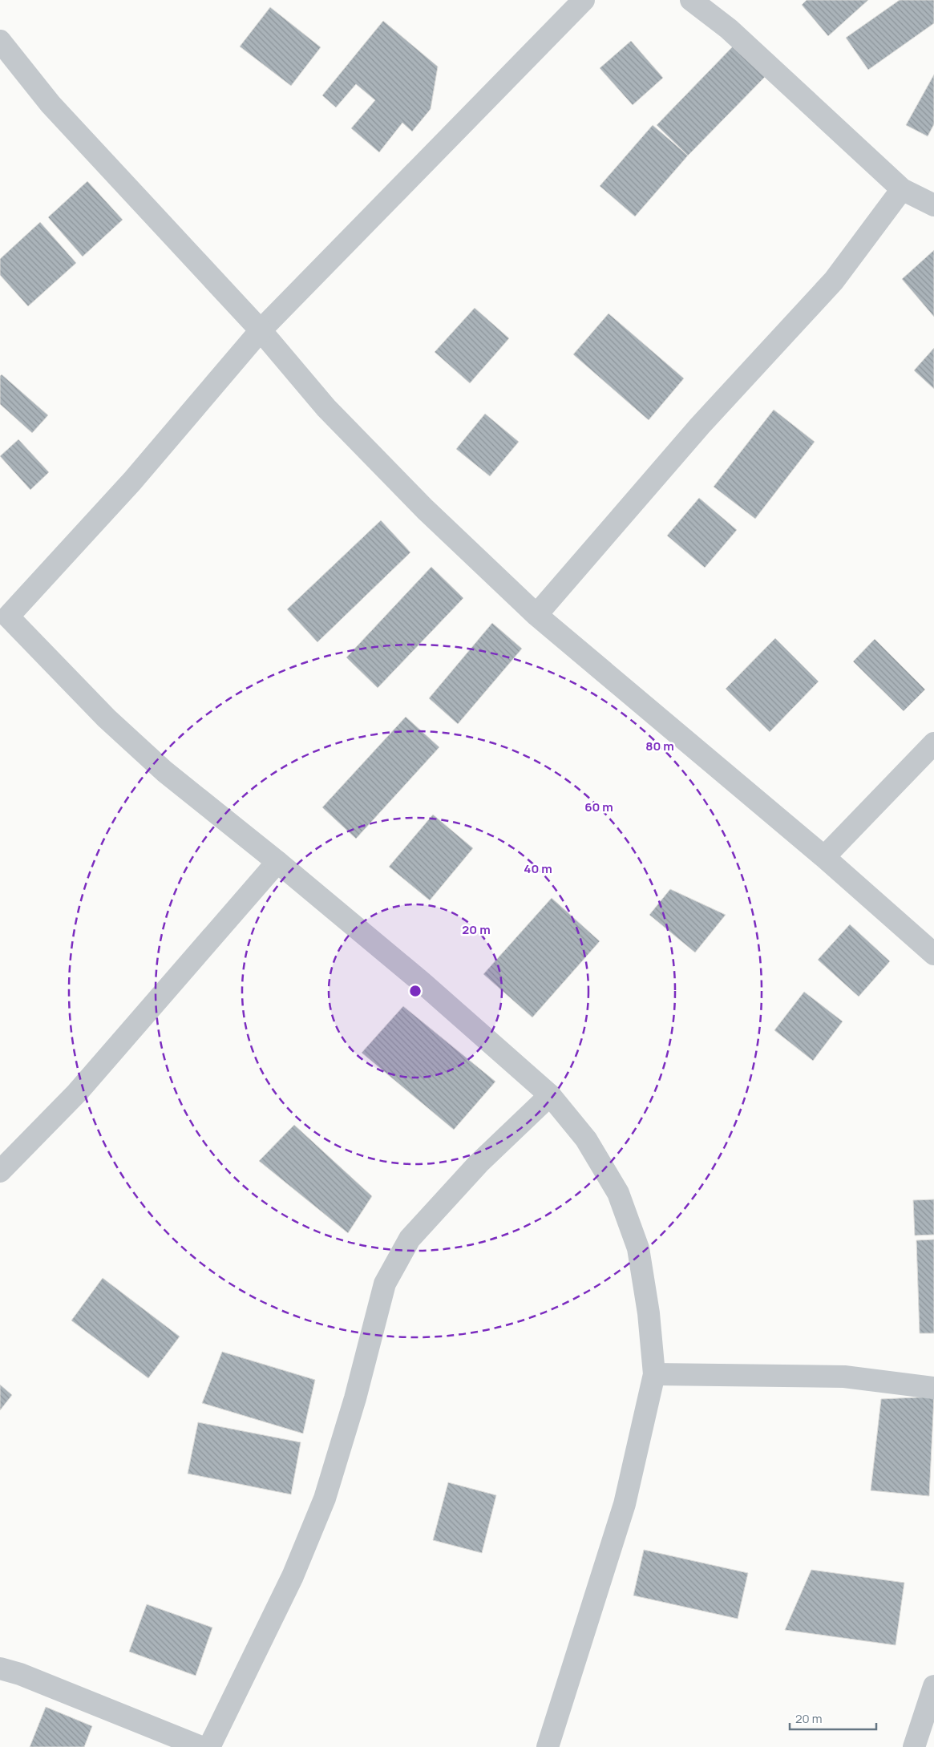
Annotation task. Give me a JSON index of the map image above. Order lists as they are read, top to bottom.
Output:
{
  "scale_bar": "20 m",
  "rings": [
    "80 m",
    "60 m",
    "40 m",
    "20 m"
  ]
}
